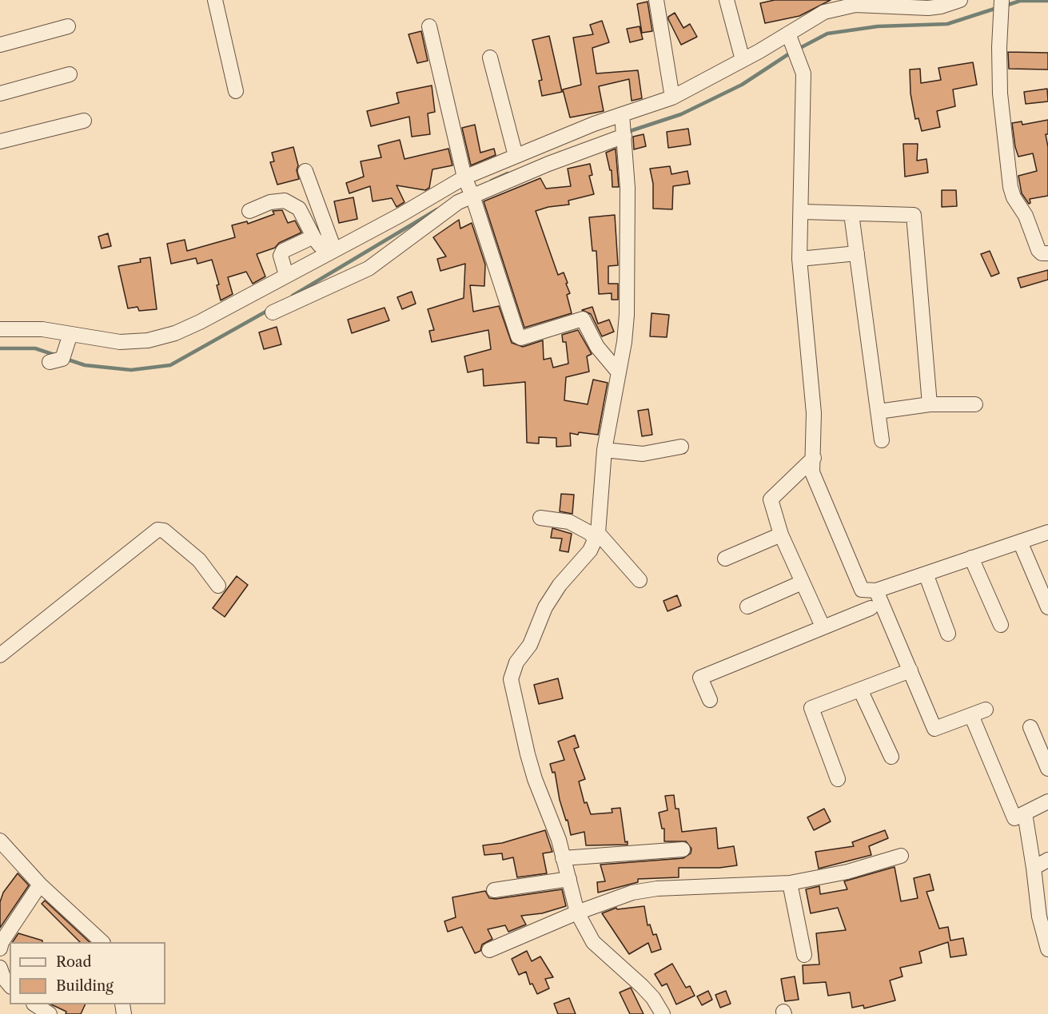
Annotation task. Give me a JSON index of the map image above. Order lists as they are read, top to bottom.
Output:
{
  "legend": ["Road", "Building"]
}
